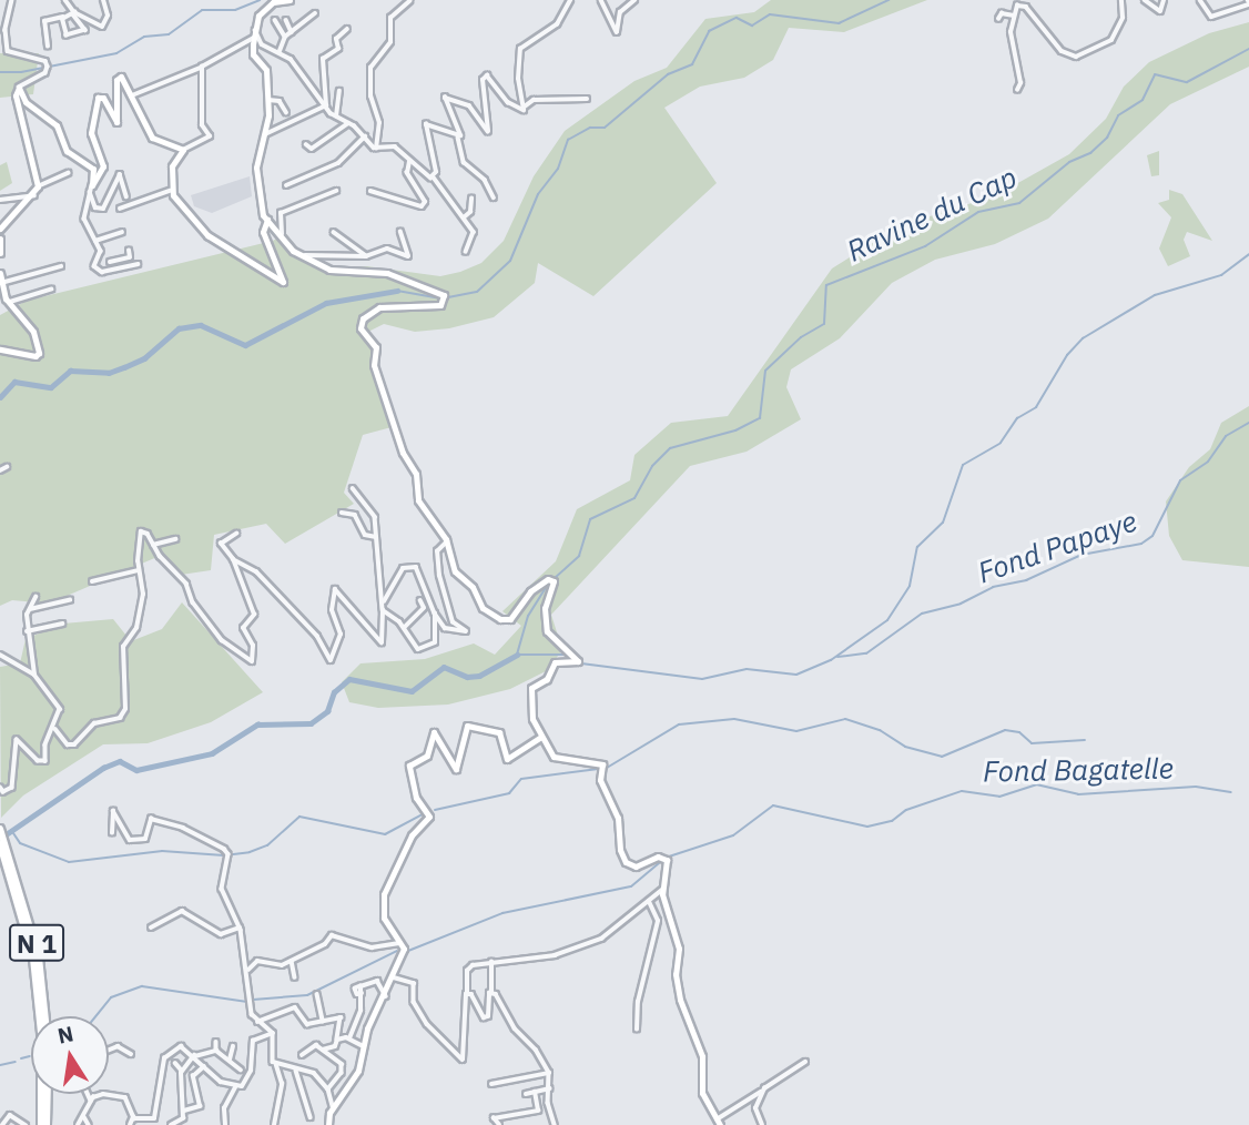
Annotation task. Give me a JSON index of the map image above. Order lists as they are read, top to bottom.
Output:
{
  "streets": {
    "highway": ["N 1"]
  },
  "water": ["Ravine du Cap", "Fond Papaye", "Fond Bagatelle"],
  "north": "top"
}
